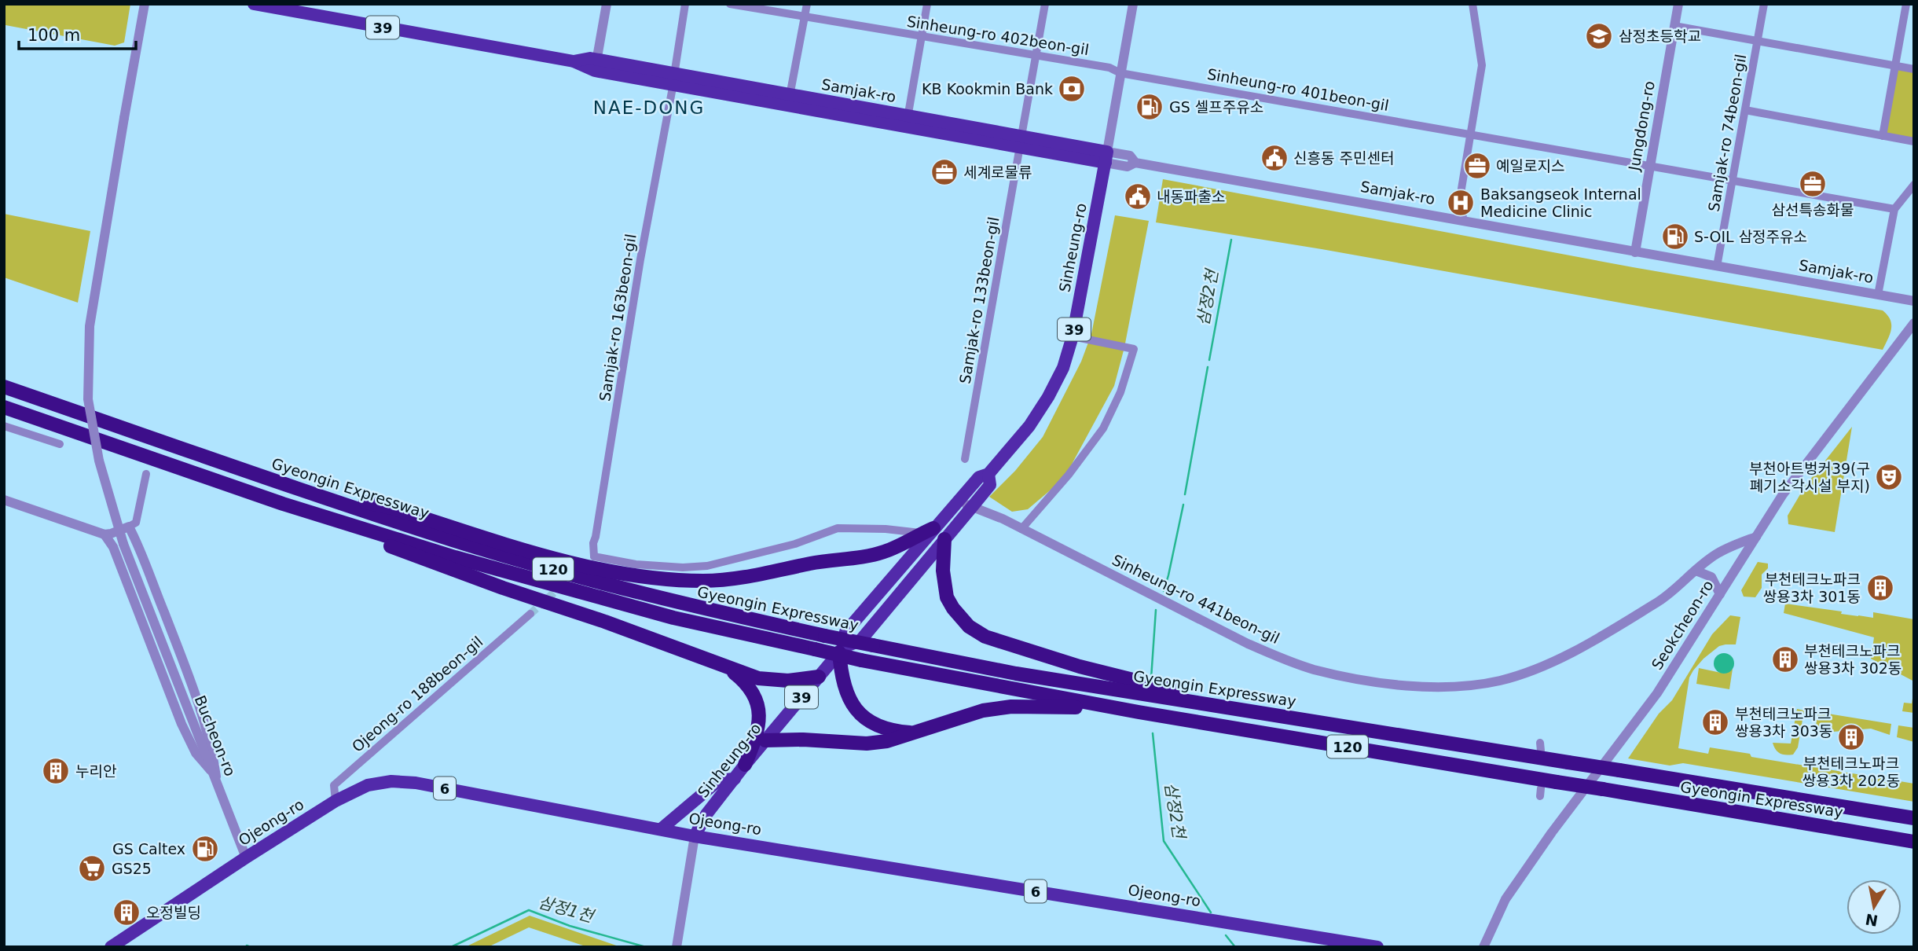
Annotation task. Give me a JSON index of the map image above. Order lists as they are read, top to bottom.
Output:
{
  "streets": {
    "highway": ["Gyeongin Expressway", "120"],
    "main road": [
      "39",
      "Samjak-ro",
      "Sinheung-ro",
      "6",
      "Ojeong-ro"
    ],
    "street": [
      "Sinheung-ro 402beon-gil",
      "Sinheung-ro 401beon-gil",
      "Jungdong-ro",
      "Samjak-ro 74beon-gil",
      "Samjak-ro 133beon-gil",
      "Samjak-ro 163beon-gil",
      "Sinheung-ro 441beon-gil",
      "Seokcheon-ro",
      "Ojeong-ro 188beon-gil",
      "Bucheon-ro"
    ]
  },
  "crossings": [
    ["Sinheung-ro 402beon-gil", "Sinheung-ro 401beon-gil"],
    ["Sinheung-ro 402beon-gil", "Sinheung-ro"],
    ["Sinheung-ro 402beon-gil", "Samjak-ro 133beon-gil"],
    ["Sinheung-ro 401beon-gil", "Jungdong-ro"],
    ["Sinheung-ro 401beon-gil", "Samjak-ro 74beon-gil"],
    ["Sinheung-ro 401beon-gil", "Sinheung-ro"],
    ["Samjak-ro", "Jungdong-ro"],
    ["Samjak-ro", "Samjak-ro 74beon-gil"],
    ["Samjak-ro", "Sinheung-ro"],
    ["Samjak-ro", "Samjak-ro 133beon-gil"],
    ["Samjak-ro", "Samjak-ro 163beon-gil"],
    ["Sinheung-ro", "Samjak-ro 163beon-gil"],
    ["Sinheung-ro", "Sinheung-ro 441beon-gil"],
    ["Sinheung-ro", "Ojeong-ro"],
    ["Sinheung-ro 441beon-gil", "Seokcheon-ro"],
    ["Ojeong-ro 188beon-gil", "Ojeong-ro"],
    ["Bucheon-ro", "Ojeong-ro"]
  ],
  "districts": ["NAE-DONG"],
  "water": ["삼정2천", "삼정1천"],
  "places": {
    "school or university": ["삼정초등학교"],
    "bank": ["KB Kookmin Bank"],
    "fuel station": ["GS 셀프주유소", "S-OIL 삼정주유소", "GS Caltex"],
    "public building": ["신흥동 주민센터", "내동파출소"],
    "office": ["예일로지스", "세계로물류", "삼선특송화물"],
    "hospital": ["Baksangseok Internal Medicine Clinic"],
    "theatre": ["부천아트벙커39(구 폐기소각시설 부지)"],
    "building": [
      "부천테크노파크 쌍용3차 301동",
      "부천테크노파크 쌍용3차 302동",
      "부천테크노파크 쌍용3차 303동",
      "부천테크노파크 쌍용3차 202동",
      "누리안",
      "오정빌딩"
    ],
    "supermarket": ["GS25"]
  },
  "scale_bar": "100 m",
  "north": "bottom"
}
